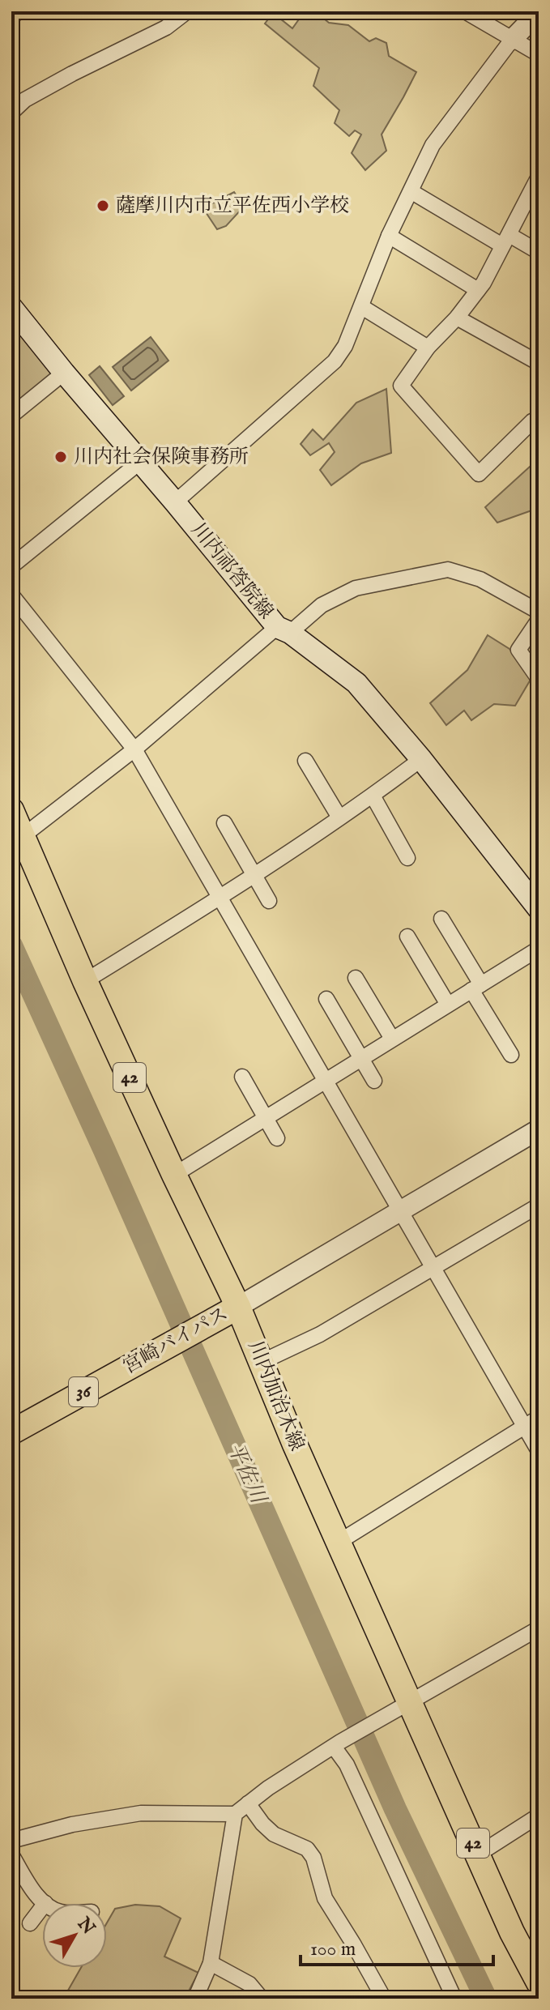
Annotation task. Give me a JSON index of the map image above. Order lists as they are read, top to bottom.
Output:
{
  "streets": {
    "main road": [
      "川内祁答院線",
      "42",
      "宮崎バイパス",
      "36",
      "川内加治木線"
    ]
  },
  "crossings": [
    ["宮崎バイパス", "川内加治木線"]
  ],
  "water": ["平佐川"],
  "places": ["薩摩川内市立平佐西小学校", "川内社会保険事務所"],
  "scale_bar": "100 m",
  "north": "top right"
}
